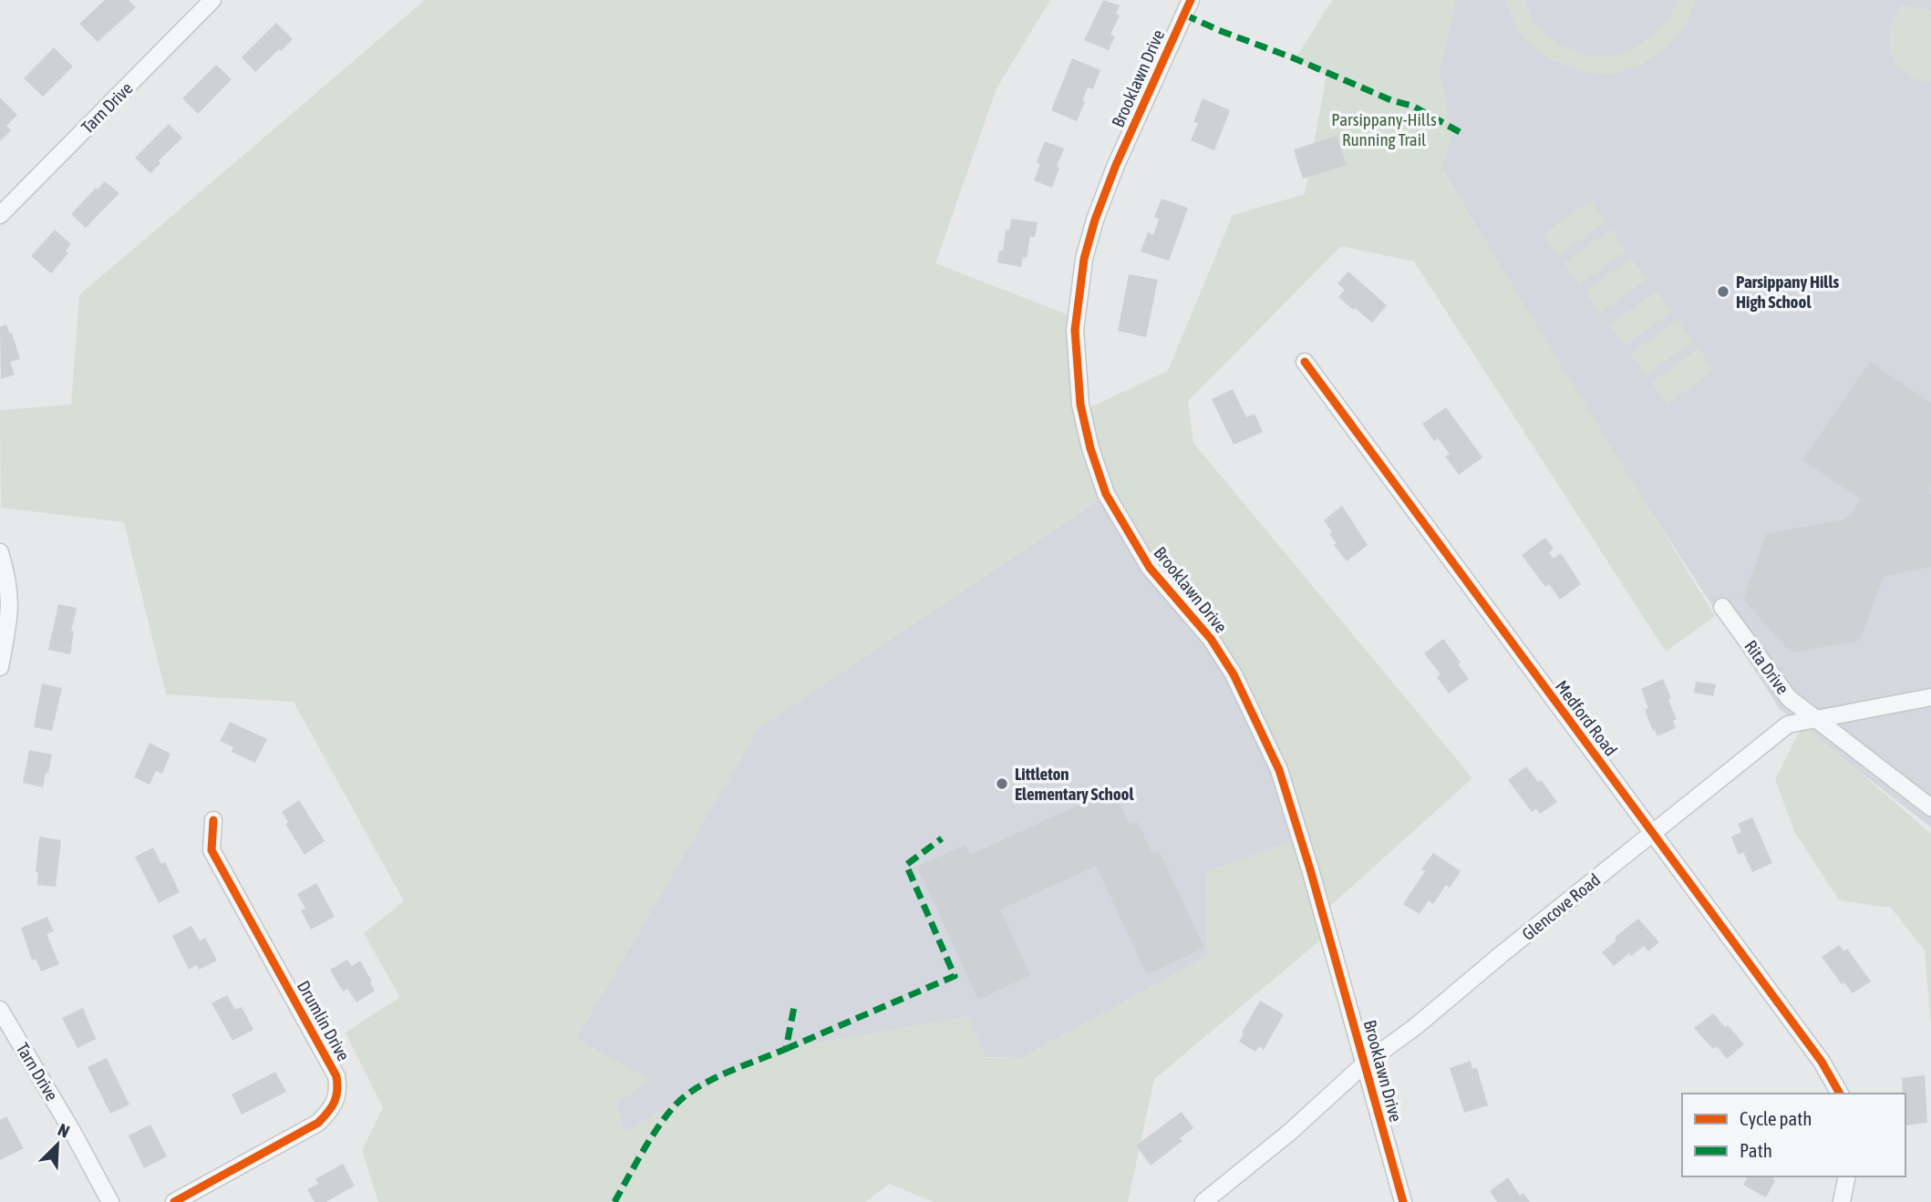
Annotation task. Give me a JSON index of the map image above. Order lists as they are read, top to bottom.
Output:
{
  "streets": {
    "street": [
      "Brooklawn Drive",
      "Tarn Drive",
      "Rita Drive",
      "Medford Road",
      "Glencove Road",
      "Drumlin Drive"
    ]
  },
  "crossings": [
    ["Brooklawn Drive", "Glencove Road"],
    ["Rita Drive", "Glencove Road"],
    ["Medford Road", "Glencove Road"]
  ],
  "parks": ["Parsippany-Hills Running Trail"],
  "places": ["Parsippany Hills High School", "Littleton Elementary School"],
  "legend": ["Cycle path", "Path"],
  "north": "top right"
}
